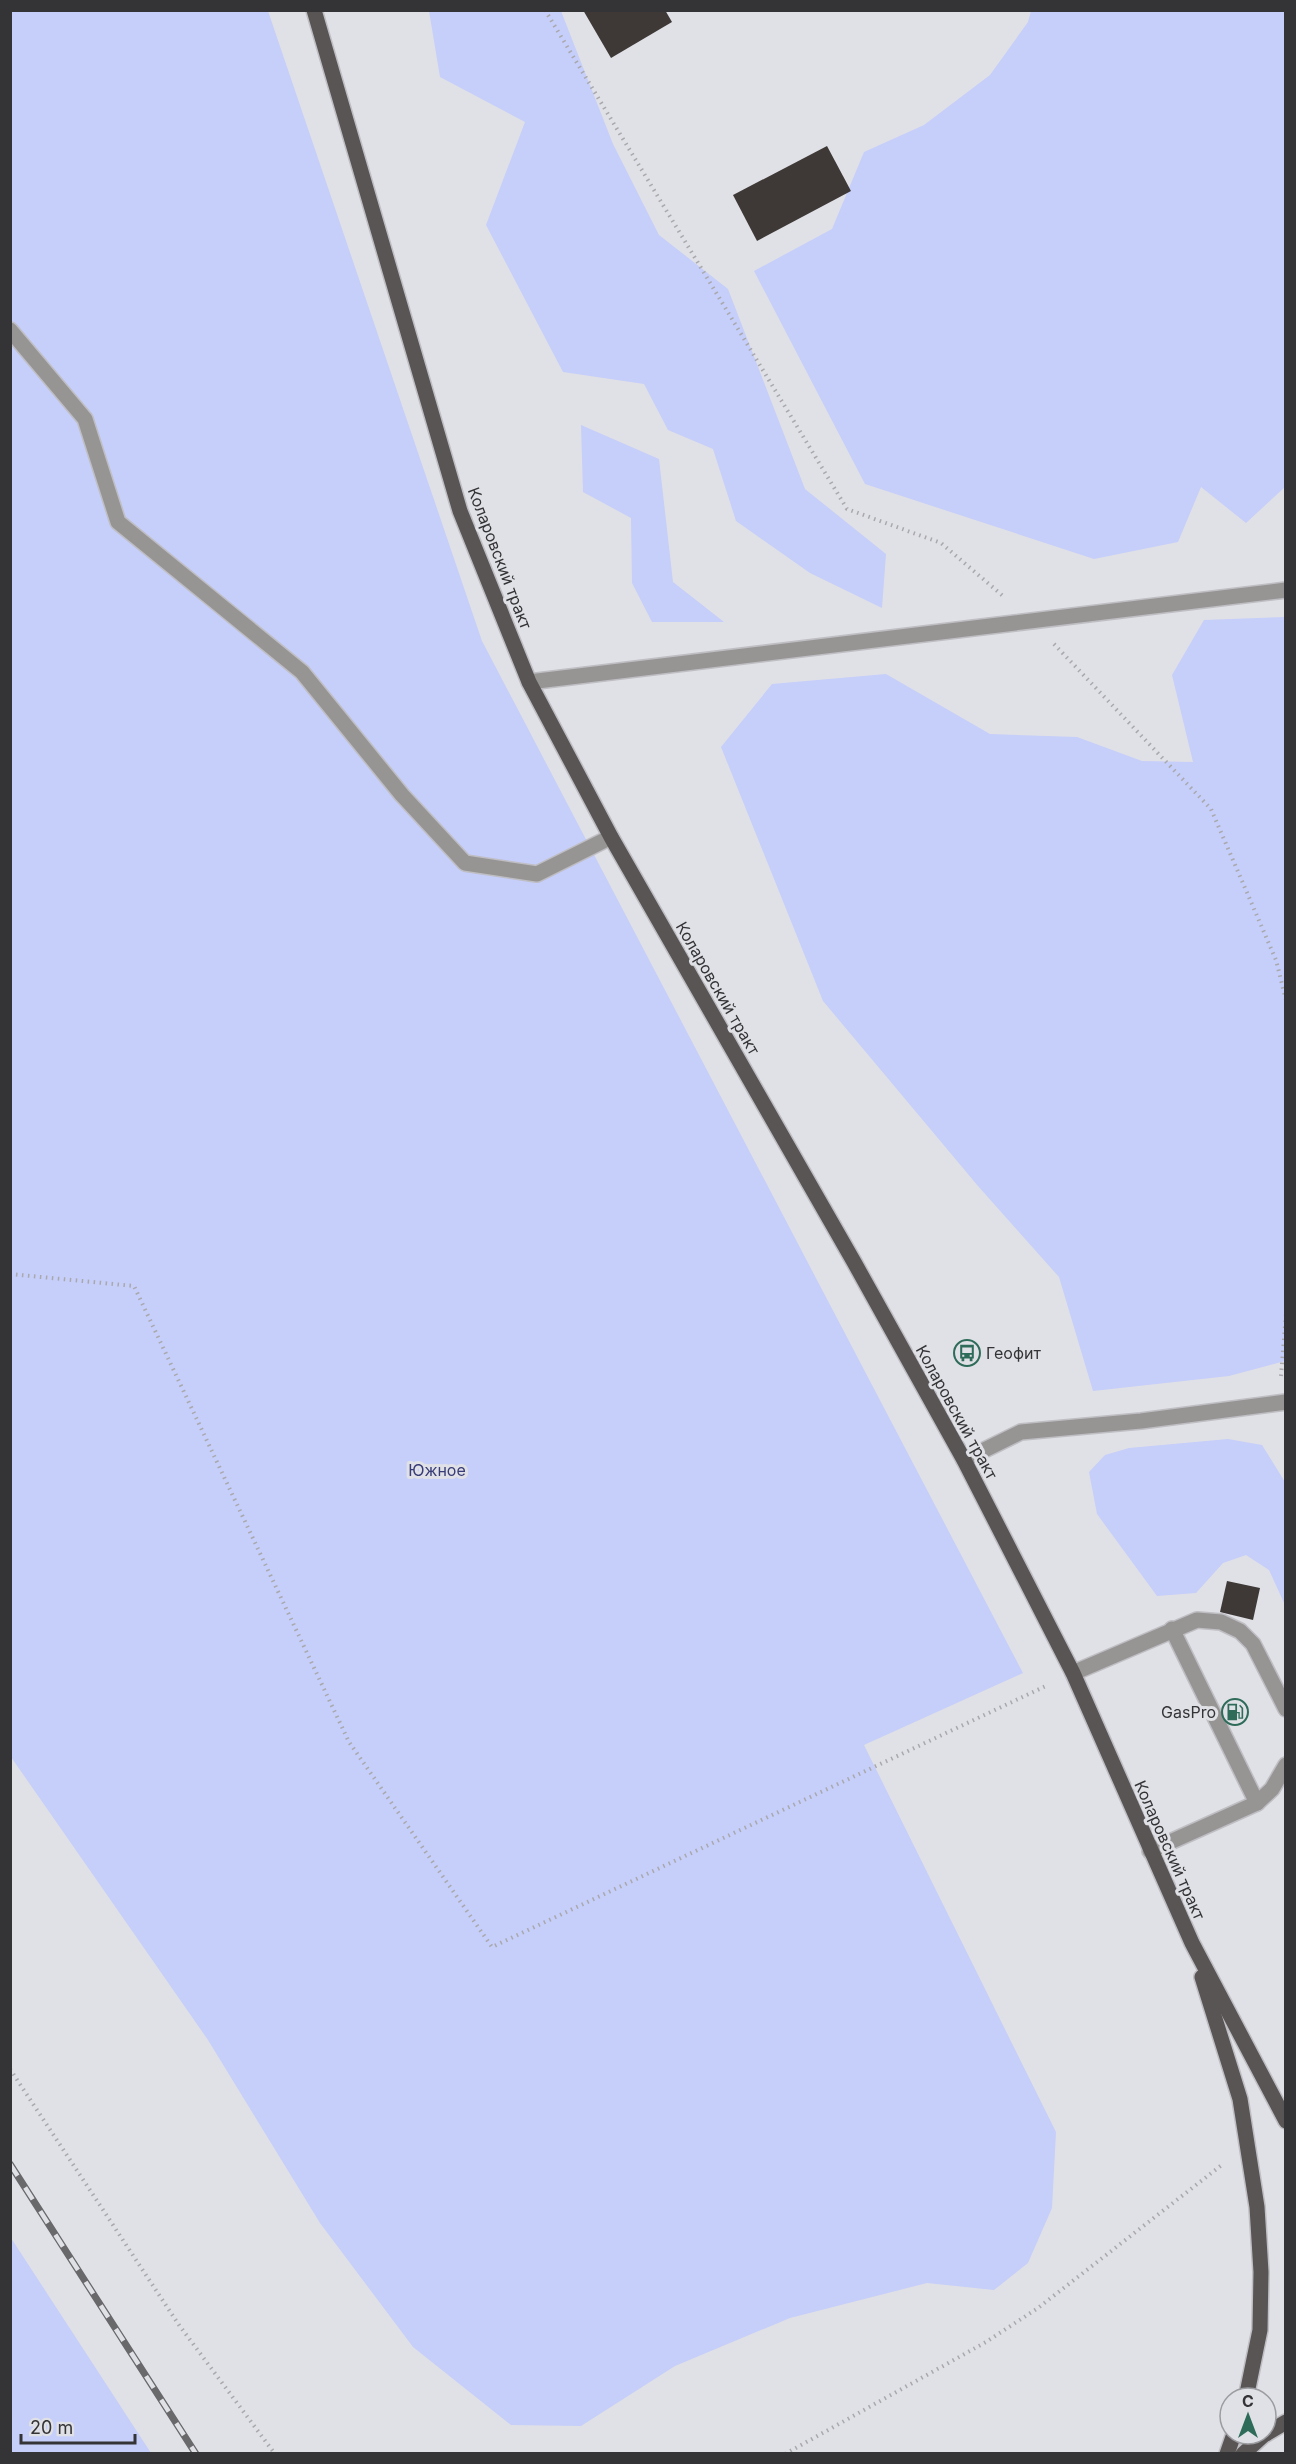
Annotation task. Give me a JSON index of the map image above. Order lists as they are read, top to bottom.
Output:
{
  "streets": {
    "main road": ["Коларовский тракт"]
  },
  "parks": ["Южное"],
  "places": {
    "bus stop": ["Геофит"],
    "fuel station": ["GasPro"]
  },
  "scale_bar": "20 m",
  "north": "top"
}
